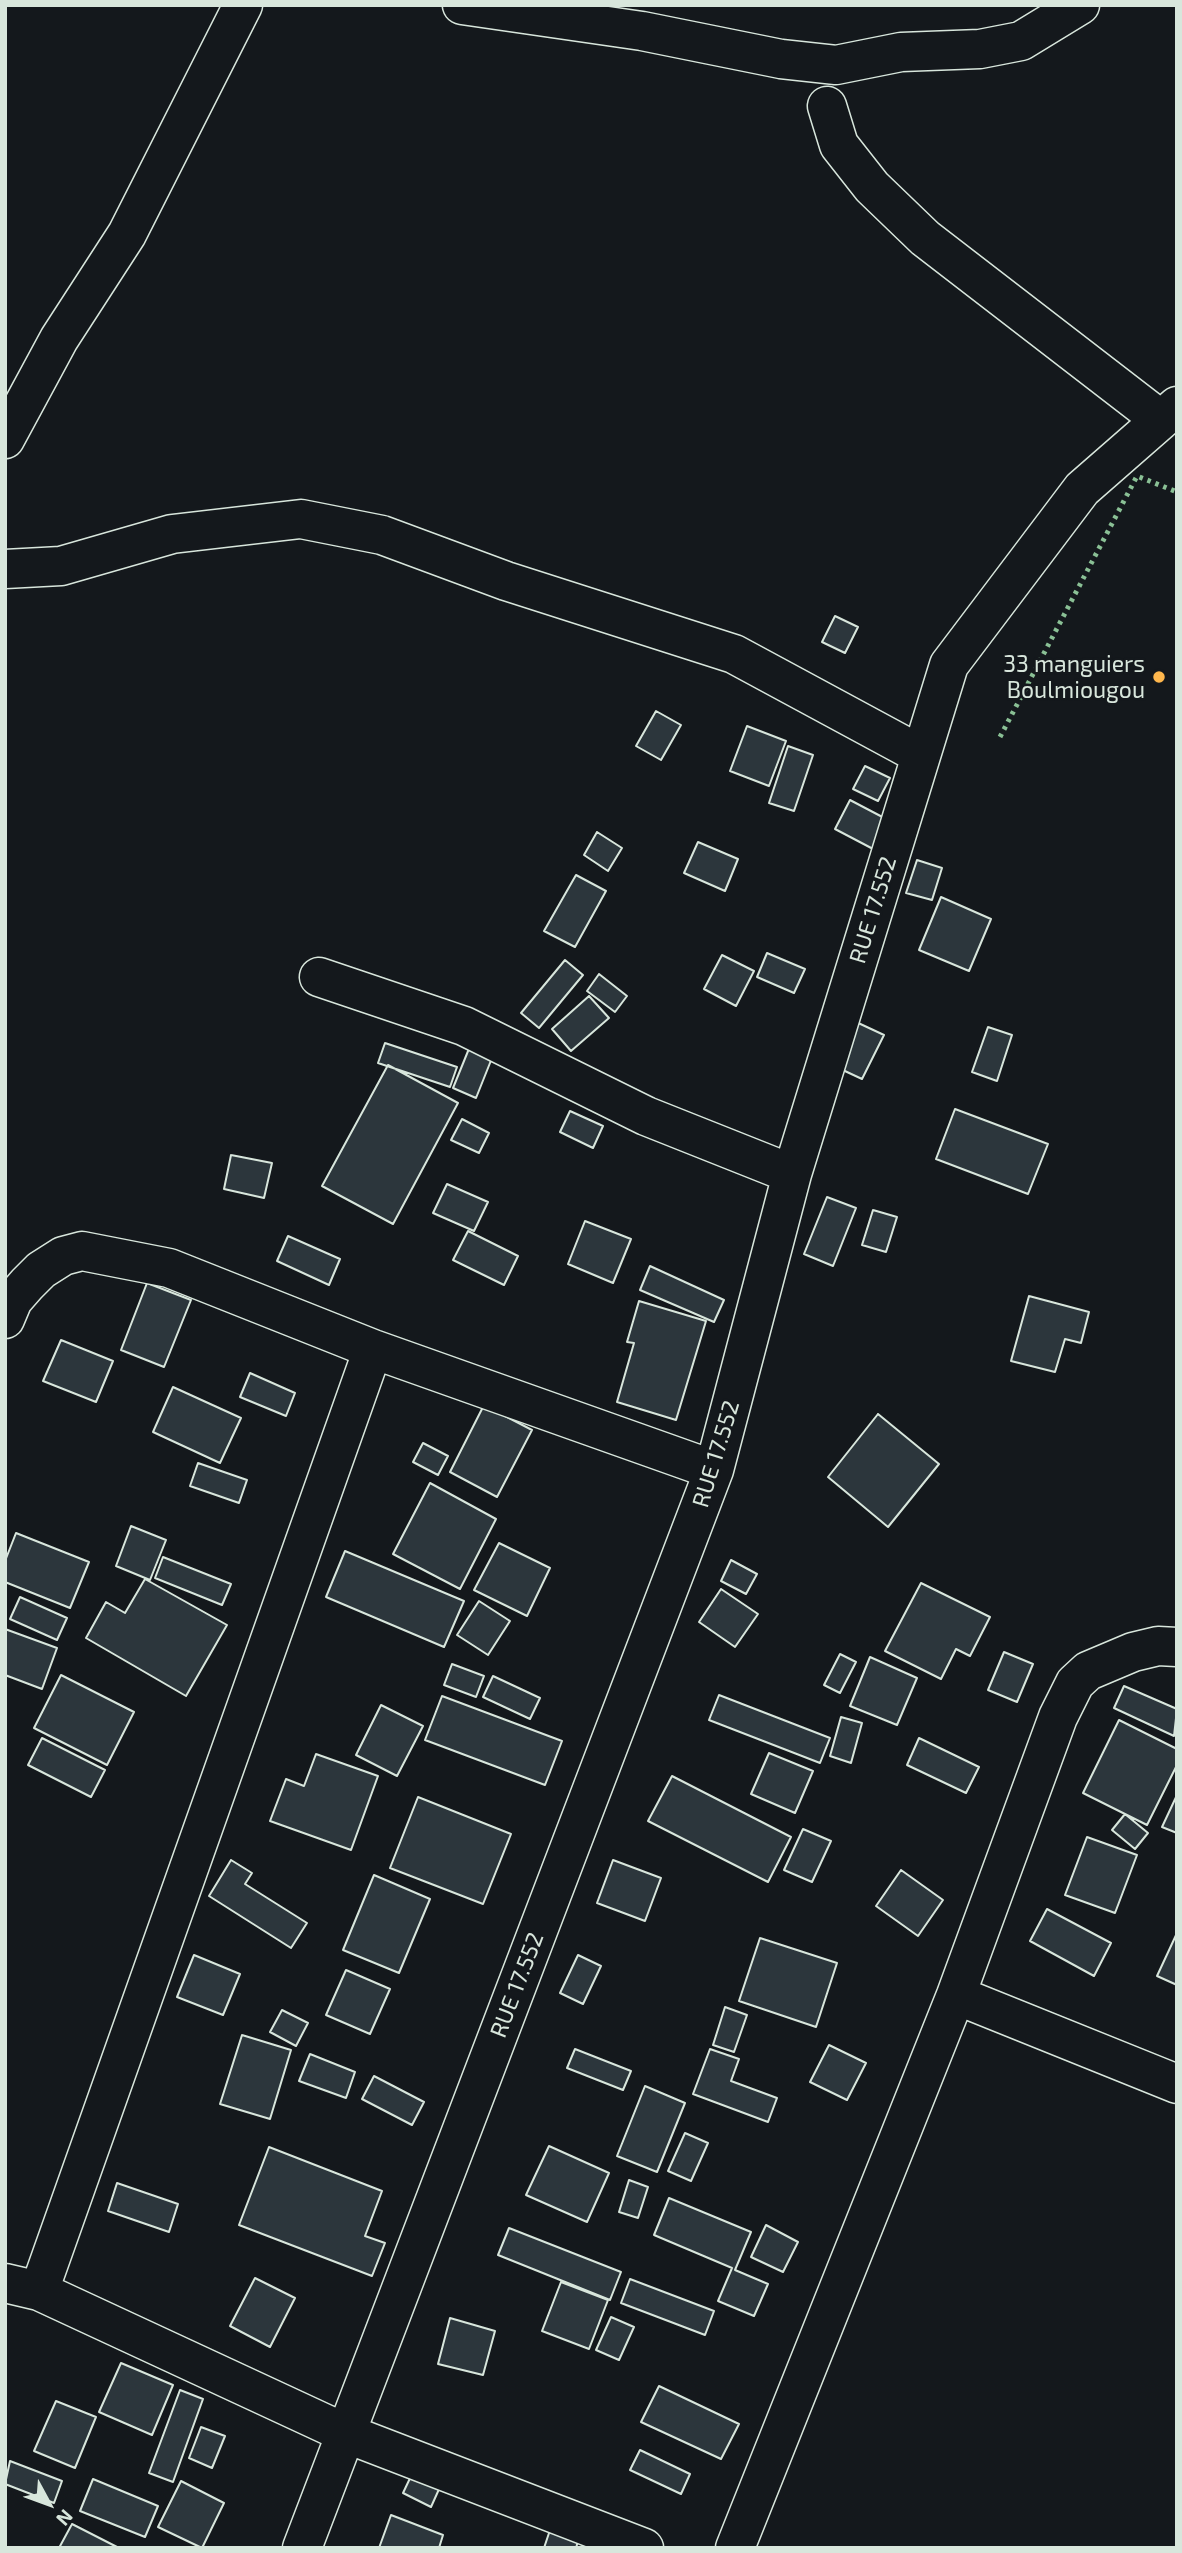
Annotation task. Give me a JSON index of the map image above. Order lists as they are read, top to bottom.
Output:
{
  "streets": {
    "street": ["RUE 17.552"]
  },
  "places": ["33 manguiers Boulmiougou"],
  "north": "bottom right"
}
